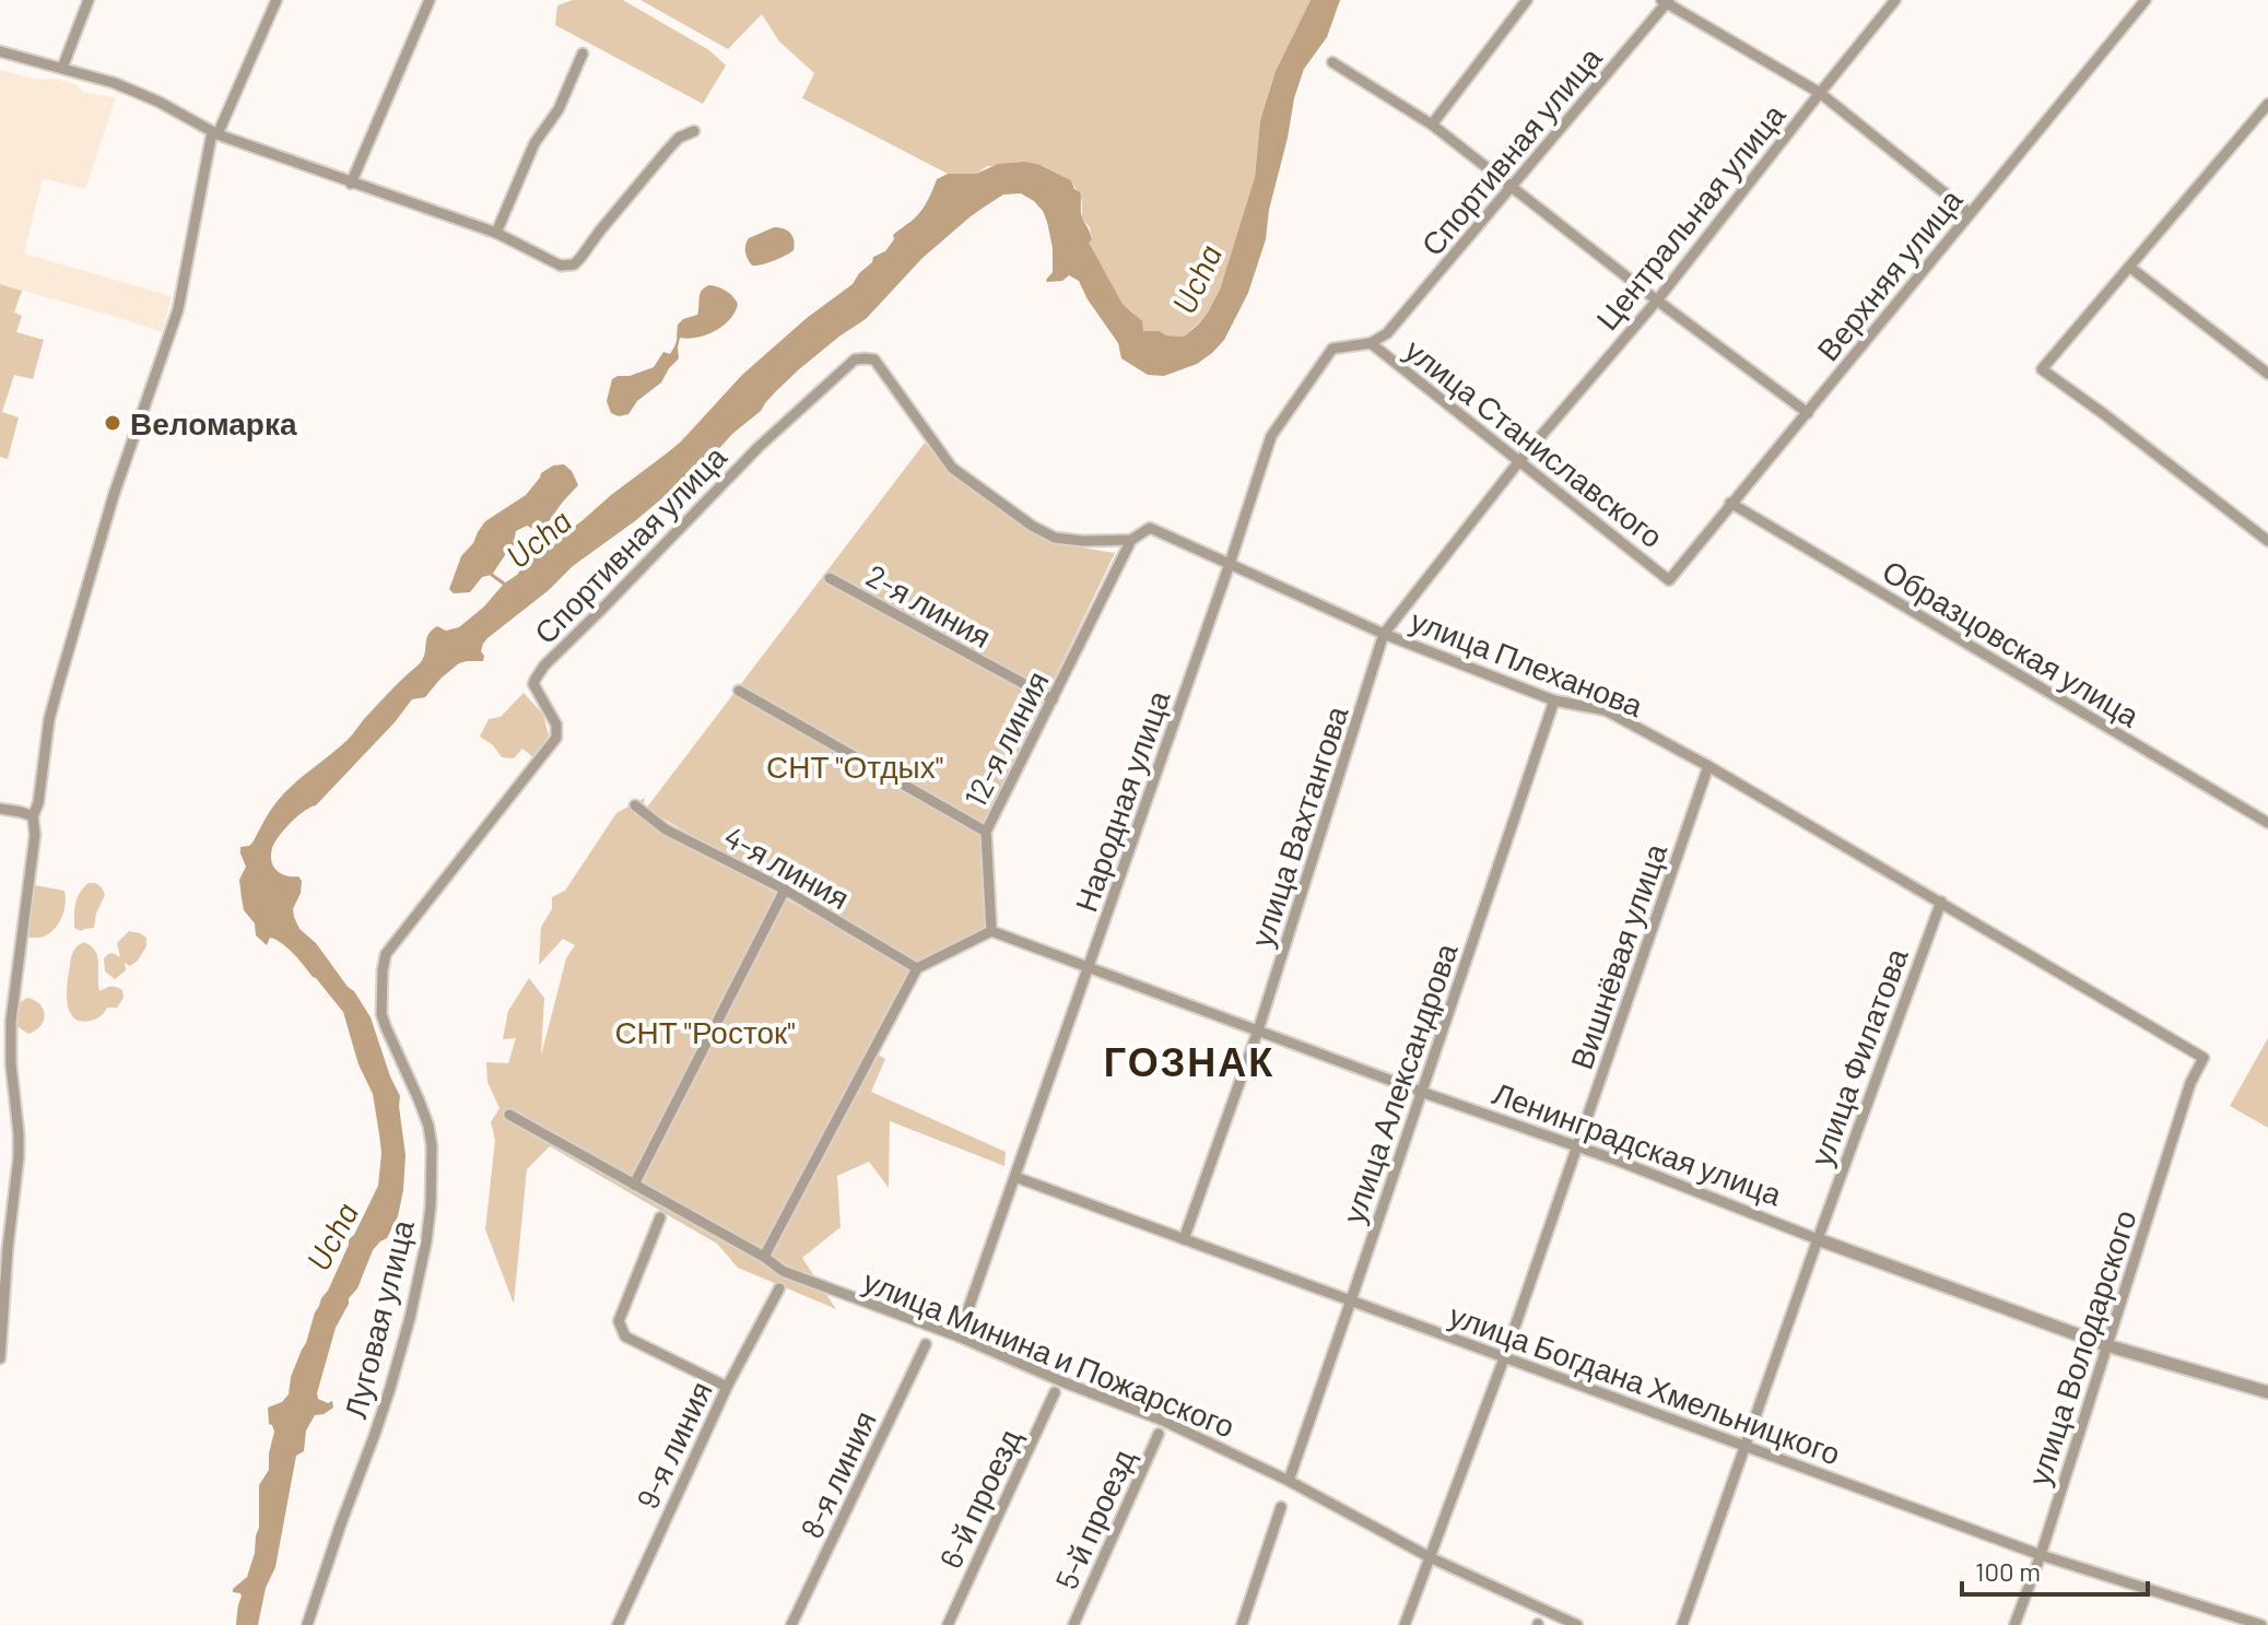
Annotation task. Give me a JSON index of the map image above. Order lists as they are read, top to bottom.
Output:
{
  "streets": {
    "street": [
      "Спортивная улица",
      "Центральная улица",
      "Верхняя улица",
      "улица Станиславского",
      "2-я линия",
      "Образцовская улица",
      "улица Плеханова",
      "12-я линия",
      "Народная улица",
      "улица Вахтангова",
      "4-я линия",
      "Вишнёвая улица",
      "улица Филатова",
      "улица Александрова",
      "Ленинградская улица",
      "Луговая улица",
      "улица Володарского",
      "улица Минина и Пожарского",
      "улица Богдана Хмельницкого",
      "9-я линия",
      "8-я линия",
      "6-й проезд",
      "5-й проезд"
    ]
  },
  "crossings": [
    ["Спортивная улица", "улица Плеханова"],
    ["Спортивная улица", "Народная улица"],
    ["Спортивная улица", "Луговая улица"],
    ["Центральная улица", "улица Станиславского"],
    ["Центральная улица", "улица Вахтангова"],
    ["Верхняя улица", "улица Станиславского"],
    ["Верхняя улица", "Образцовская улица"],
    ["улица Станиславского", "Народная улица"],
    ["улица Станиславского", "улица Вахтангова"],
    ["2-я линия", "12-я линия"],
    ["улица Плеханова", "12-я линия"],
    ["улица Плеханова", "Народная улица"],
    ["улица Плеханова", "улица Вахтангова"],
    ["улица Плеханова", "Вишнёвая улица"],
    ["улица Плеханова", "улица Филатова"],
    ["улица Плеханова", "улица Александрова"],
    ["улица Плеханова", "улица Володарского"],
    ["12-я линия", "Ленинградская улица"],
    ["Народная улица", "Ленинградская улица"],
    ["Народная улица", "улица Минина и Пожарского"],
    ["Народная улица", "улица Богдана Хмельницкого"],
    ["улица Вахтангова", "Ленинградская улица"],
    ["улица Вахтангова", "улица Богдана Хмельницкого"],
    ["Вишнёвая улица", "Ленинградская улица"],
    ["Вишнёвая улица", "улица Минина и Пожарского"],
    ["Вишнёвая улица", "улица Богдана Хмельницкого"],
    ["улица Филатова", "Ленинградская улица"],
    ["улица Филатова", "улица Богдана Хмельницкого"],
    ["улица Александрова", "Ленинградская улица"],
    ["улица Александрова", "улица Минина и Пожарского"],
    ["улица Александрова", "улица Богдана Хмельницкого"],
    ["Ленинградская улица", "улица Володарского"],
    ["улица Володарского", "улица Богдана Хмельницкого"]
  ],
  "districts": ["ГОЗНАК"],
  "water": ["Ucha"],
  "parks": ["СНТ \"Отдых\"", "СНТ \"Росток\""],
  "places": ["Веломарка"],
  "scale_bar": "100 m"
}
